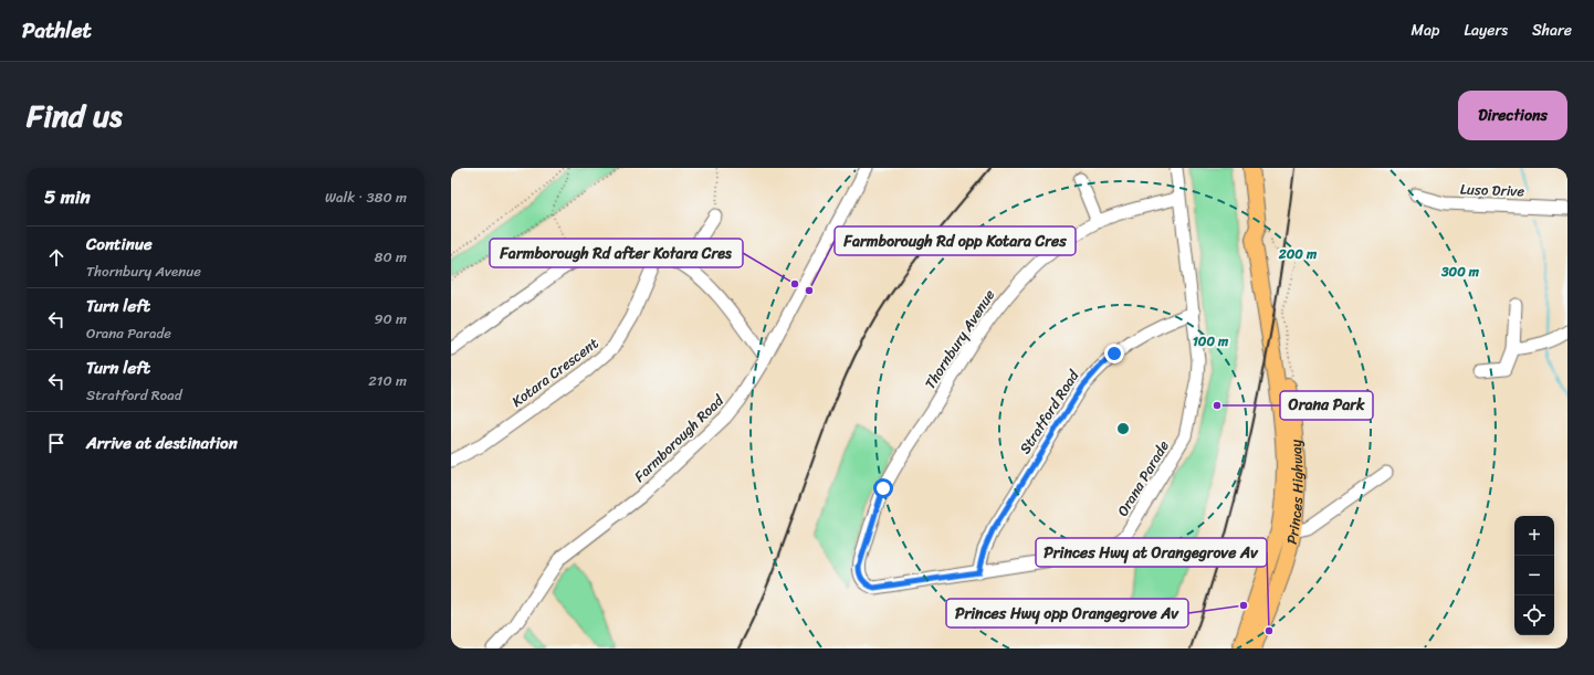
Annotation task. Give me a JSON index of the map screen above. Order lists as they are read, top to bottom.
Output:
{
  "streets": {
    "main road": ["Princes Highway"],
    "street": [
      "Luso Drive",
      "Thornbury Avenue",
      "Kotara Crescent",
      "Stratford Road",
      "Farmborough Road",
      "Orana Parade"
    ]
  },
  "crossings": [
    ["Thornbury Avenue", "Orana Parade"],
    ["Stratford Road", "Orana Parade"]
  ],
  "places": [
    "Farmborough Rd after Kotara Cres",
    "Farmborough Rd opp Kotara Cres",
    "Orana Park",
    "Princes Hwy opp Orangegrove Av",
    "Princes Hwy at Orangegrove Av"
  ],
  "page": {
    "header": "Pathlet",
    "nav": ["Map", "Layers", "Share"],
    "title": "Find us",
    "buttons": "Directions",
    "heading": ["5 min", "Walk · 380 m"],
    "list": [
      ["Continue", "Thornbury Avenue", "80 m"],
      ["Turn left", "Orana Parade", "90 m"],
      ["Turn left", "Stratford Road", "210 m"],
      "Arrive at destination"
    ],
    "map_buttons": ["+", "−"]
  },
  "rings": ["200 m", "300 m", "100 m"]
}
